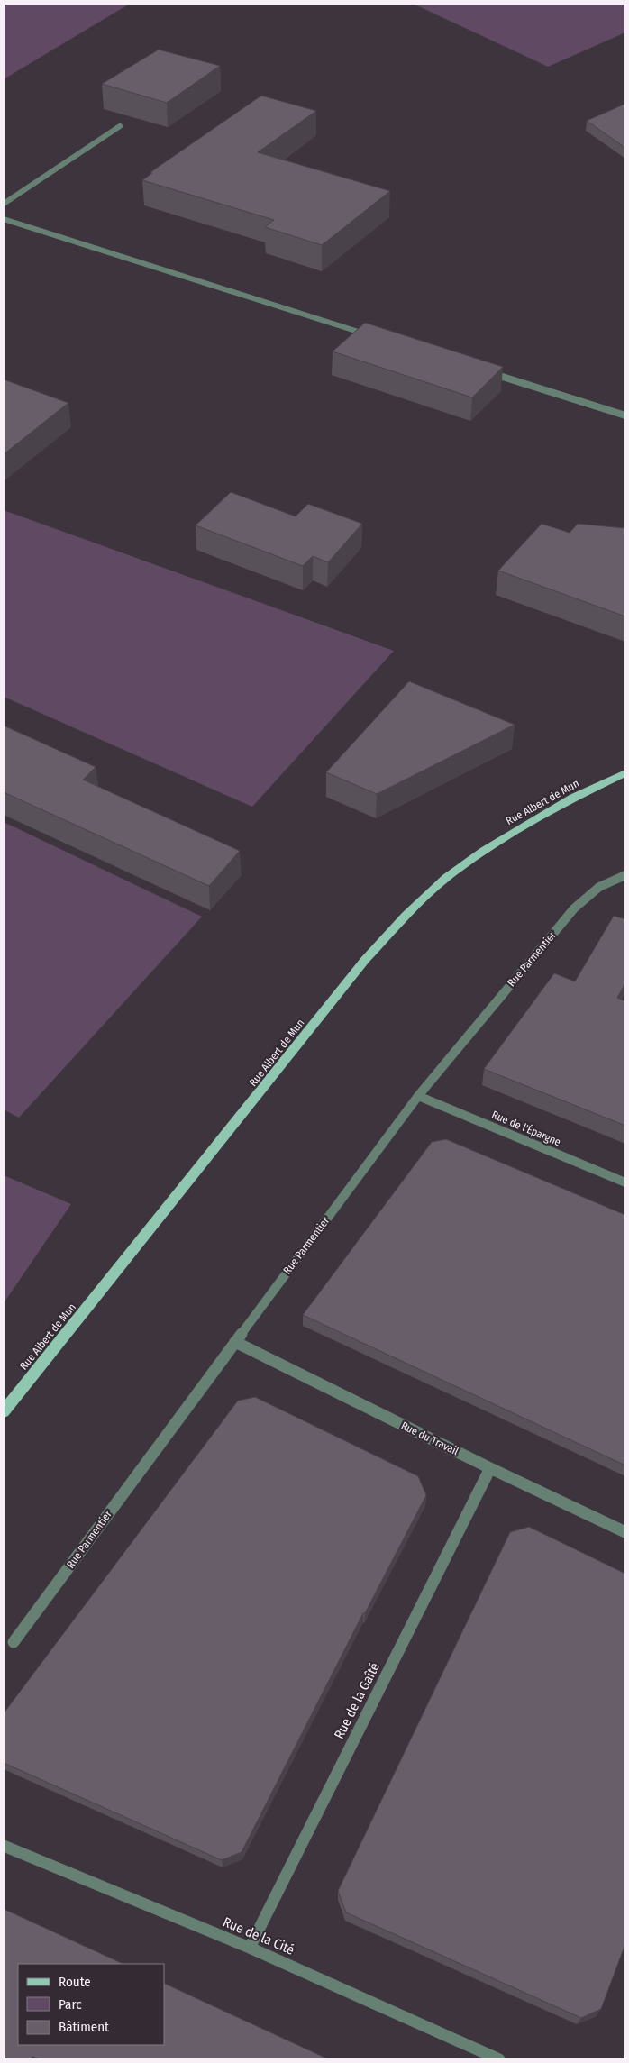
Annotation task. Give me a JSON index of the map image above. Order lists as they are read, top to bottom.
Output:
{
  "streets": {
    "main road": ["Rue Albert de Mun"],
    "street": [
      "Rue Parmentier",
      "Rue de l'Épargne",
      "Rue du Travail",
      "Rue de la Gaîté",
      "Rue de la Cité"
    ]
  },
  "crossings": [
    ["Rue Parmentier", "Rue de l'Épargne"],
    ["Rue Parmentier", "Rue du Travail"],
    ["Rue du Travail", "Rue de la Gaîté"],
    ["Rue de la Gaîté", "Rue de la Cité"]
  ],
  "legend": ["Route", "Parc", "Bâtiment"]
}
